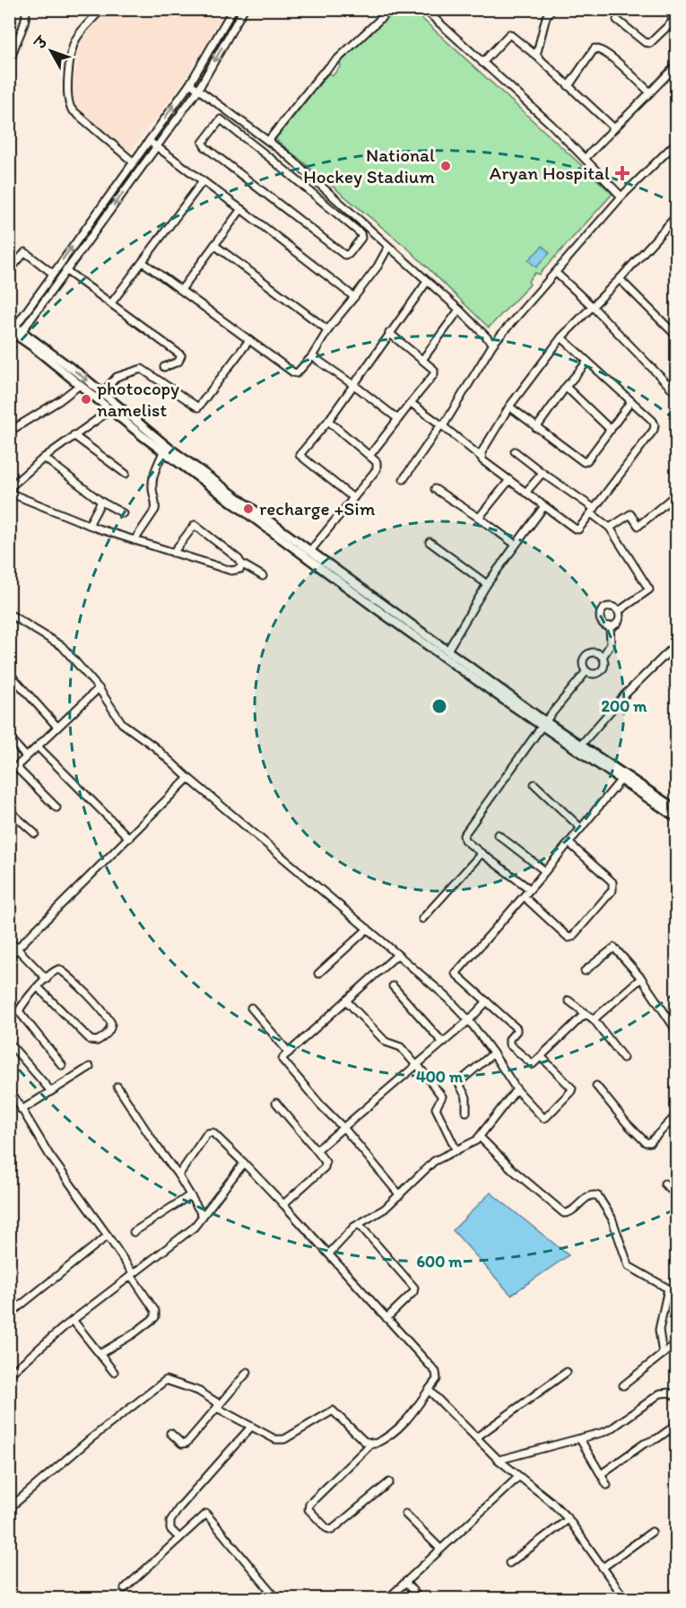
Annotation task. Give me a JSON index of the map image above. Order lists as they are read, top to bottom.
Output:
{
  "places": {
    "other": ["National Hockey Stadium", "photocopy namelist", "recharge +Sim"],
    "health": ["Aryan Hospital"]
  },
  "north": "top left",
  "rings": ["200 m", "400 m", "600 m"]
}
